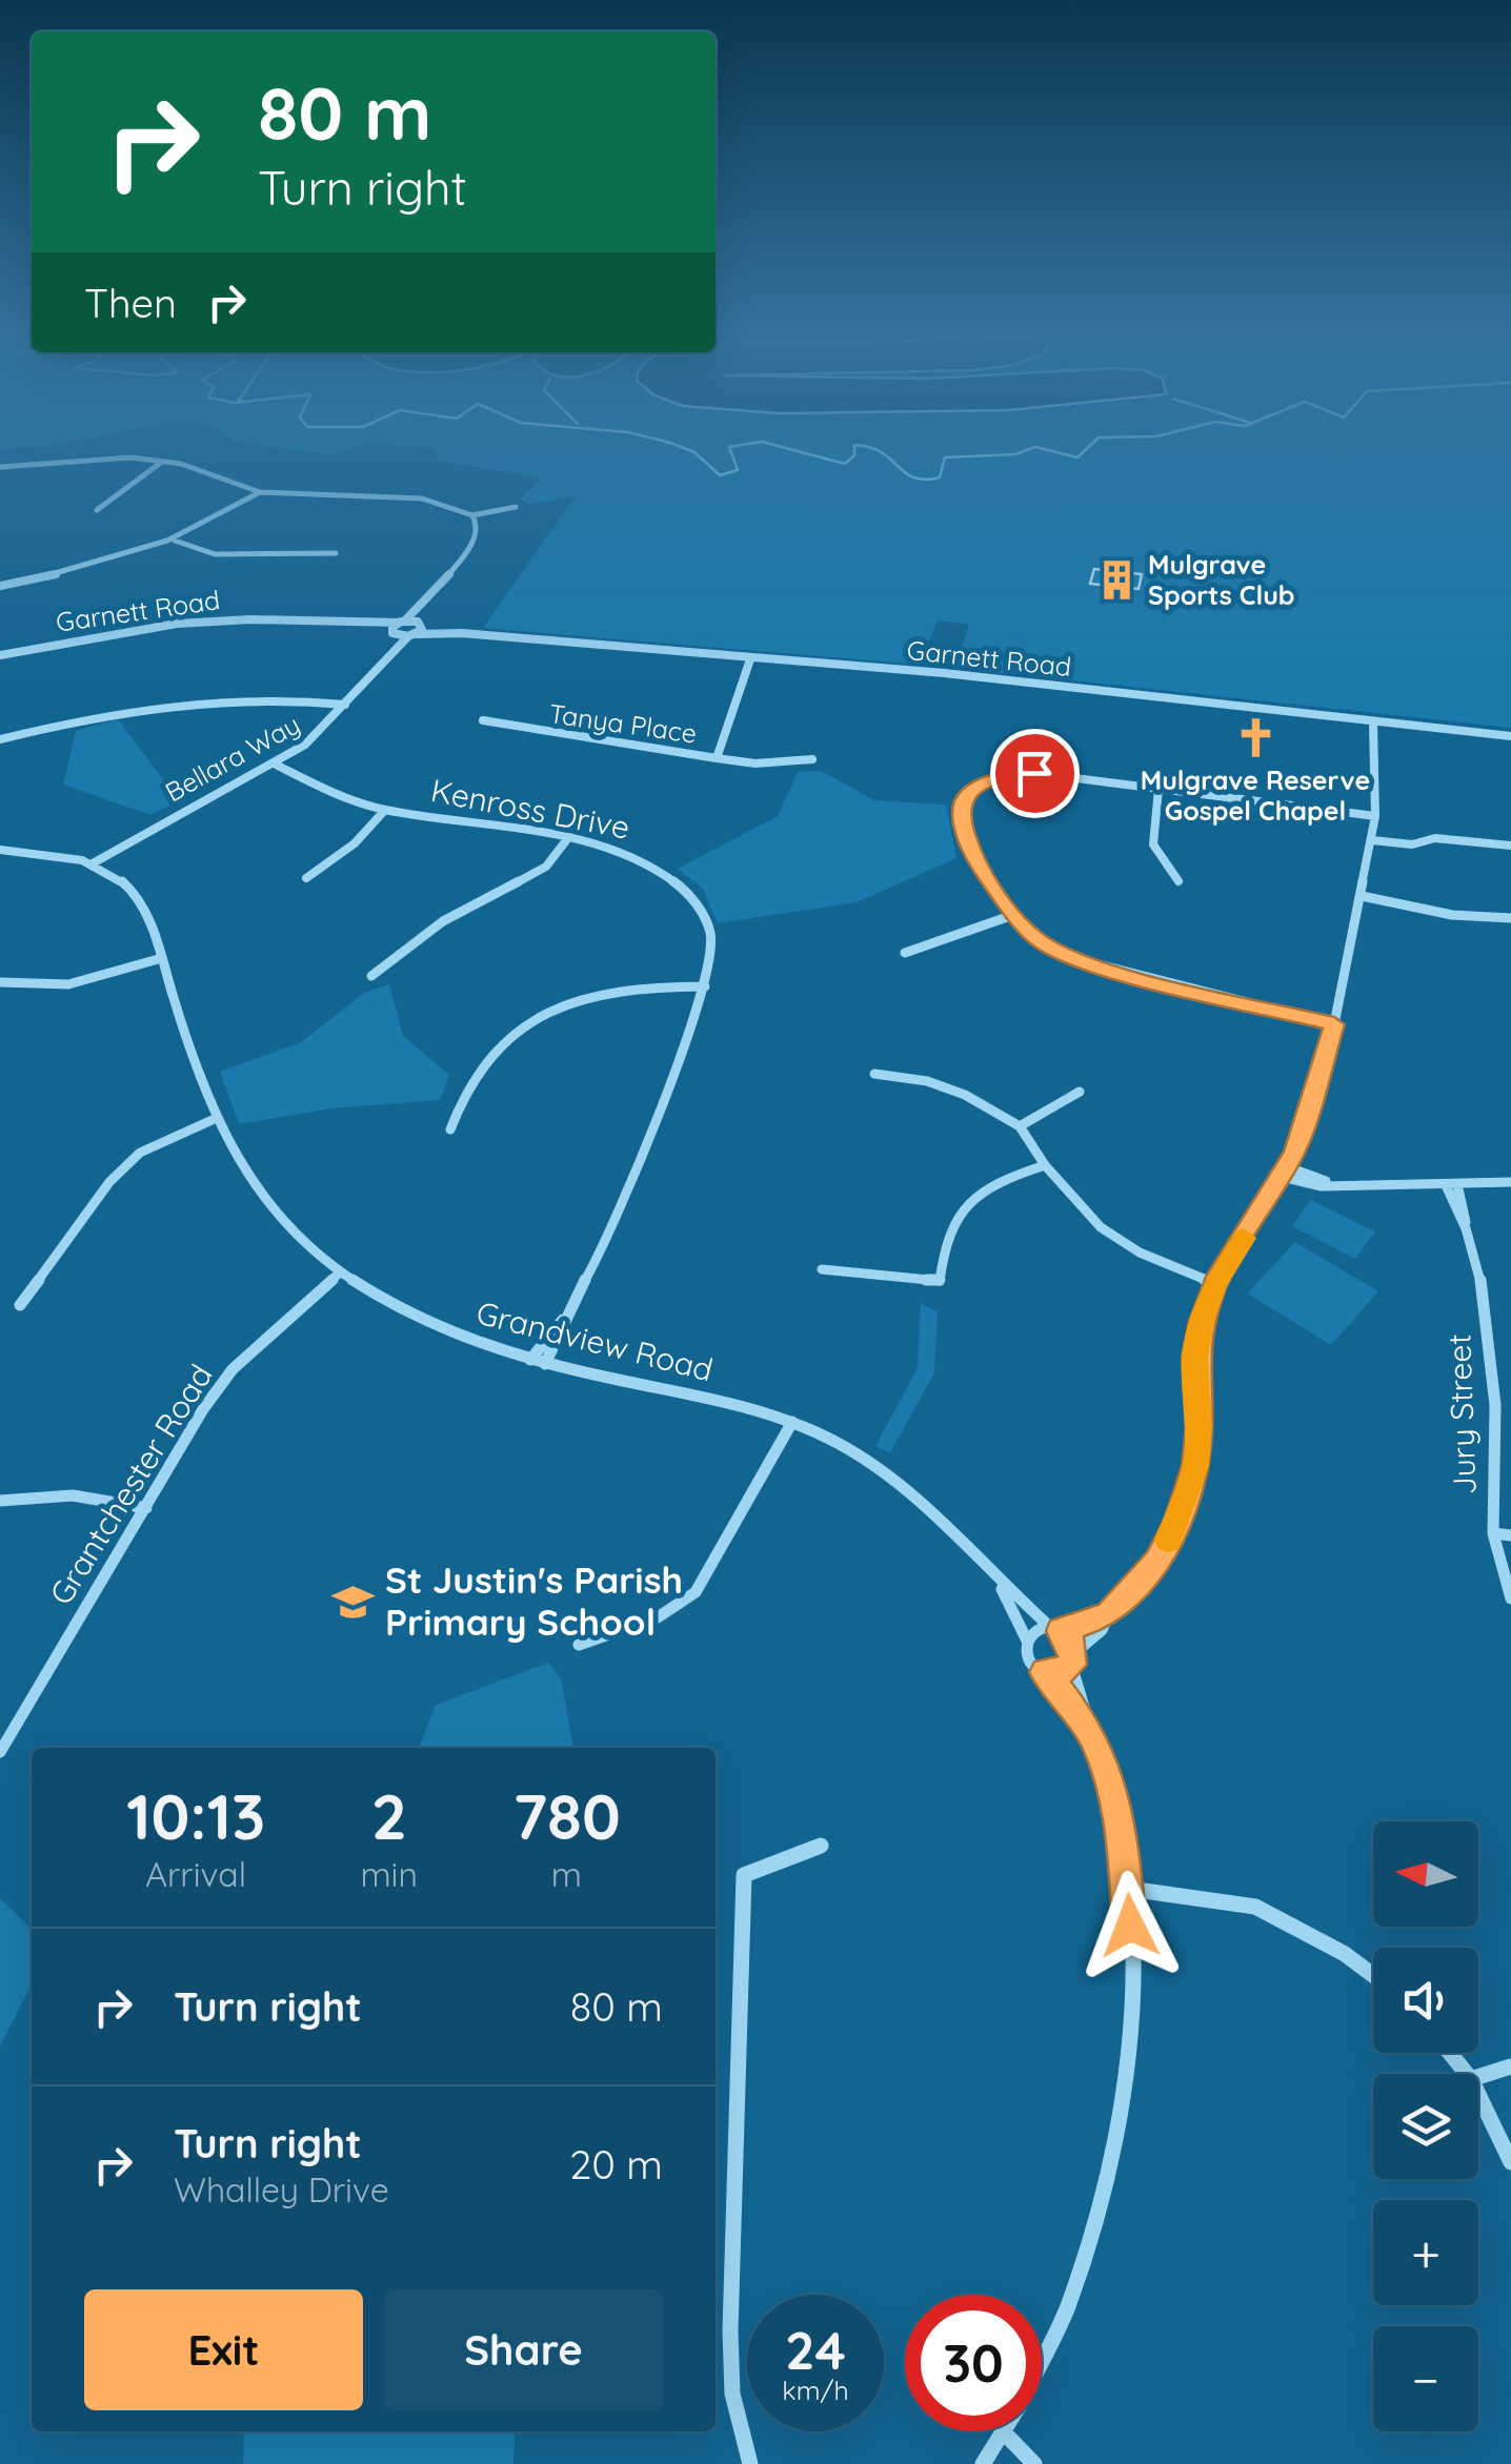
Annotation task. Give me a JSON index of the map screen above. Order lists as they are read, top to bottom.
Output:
{
  "streets": {
    "street": [
      "Garnett Road",
      "Tanya Place",
      "Bellara Way",
      "Kenross Drive",
      "Grandview Road",
      "Jury Street",
      "Grantchester Road"
    ]
  },
  "crossings": [
    ["Garnett Road", "Tanya Place"],
    ["Garnett Road", "Bellara Way"],
    ["Bellara Way", "Kenross Drive"],
    ["Bellara Way", "Grandview Road"],
    ["Kenross Drive", "Grandview Road"],
    ["Grandview Road", "Grantchester Road"]
  ],
  "places": {
    "building": ["Mulgrave Sports Club"],
    "church": ["Mulgrave Reserve Gospel Chapel"],
    "school or university": ["St Justin's Parish Primary School"]
  },
  "north": "left",
  "page": {
    "turn": ["80 m", "Turn right"],
    "then": "Then",
    "eta": [
      "10:13",
      "Arrival",
      "2",
      "min",
      "780",
      "m"
    ],
    "map_buttons": ["+", "−"],
    "list": [
      {
        "name": "Turn right",
        "value": "80 m"
      },
      {
        "name": "Turn right",
        "note": "Whalley Drive",
        "value": "20 m"
      }
    ],
    "buttons": ["Exit", "Share"],
    "speed": "24 km/h",
    "limit": "30"
  }
}
